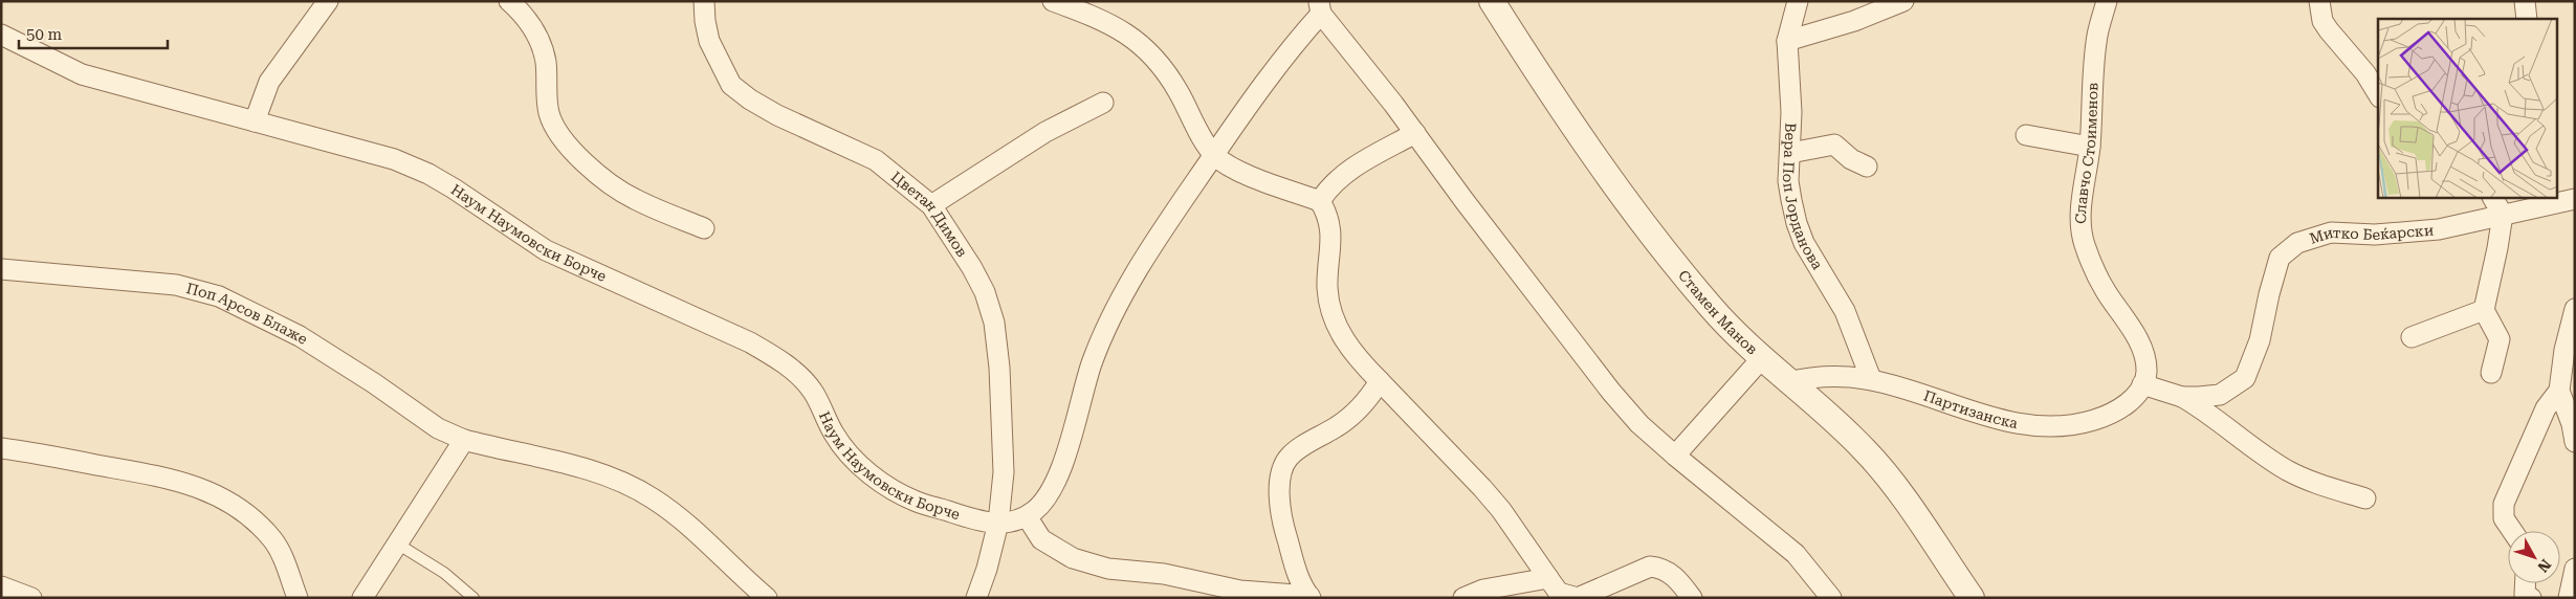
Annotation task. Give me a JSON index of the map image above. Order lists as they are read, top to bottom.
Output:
{
  "streets": {
    "street": [
      "Славчо Стоименов",
      "Вера Поп Јорданова",
      "Цветан Димов",
      "Наум Наумовски Борче",
      "Митко Беќарски",
      "Стамен Манов",
      "Поп Арсов Блаже",
      "Партизанска"
    ]
  },
  "crossings": [
    ["Славчо Стоименов", "Митко Беќарски"],
    ["Славчо Стоименов", "Партизанска"],
    ["Вера Поп Јорданова", "Партизанска"],
    ["Цветан Димов", "Наум Наумовски Борче"],
    ["Митко Беќарски", "Партизанска"],
    ["Стамен Манов", "Партизанска"]
  ],
  "scale_bar": "50 m",
  "north": "bottom right"
}
